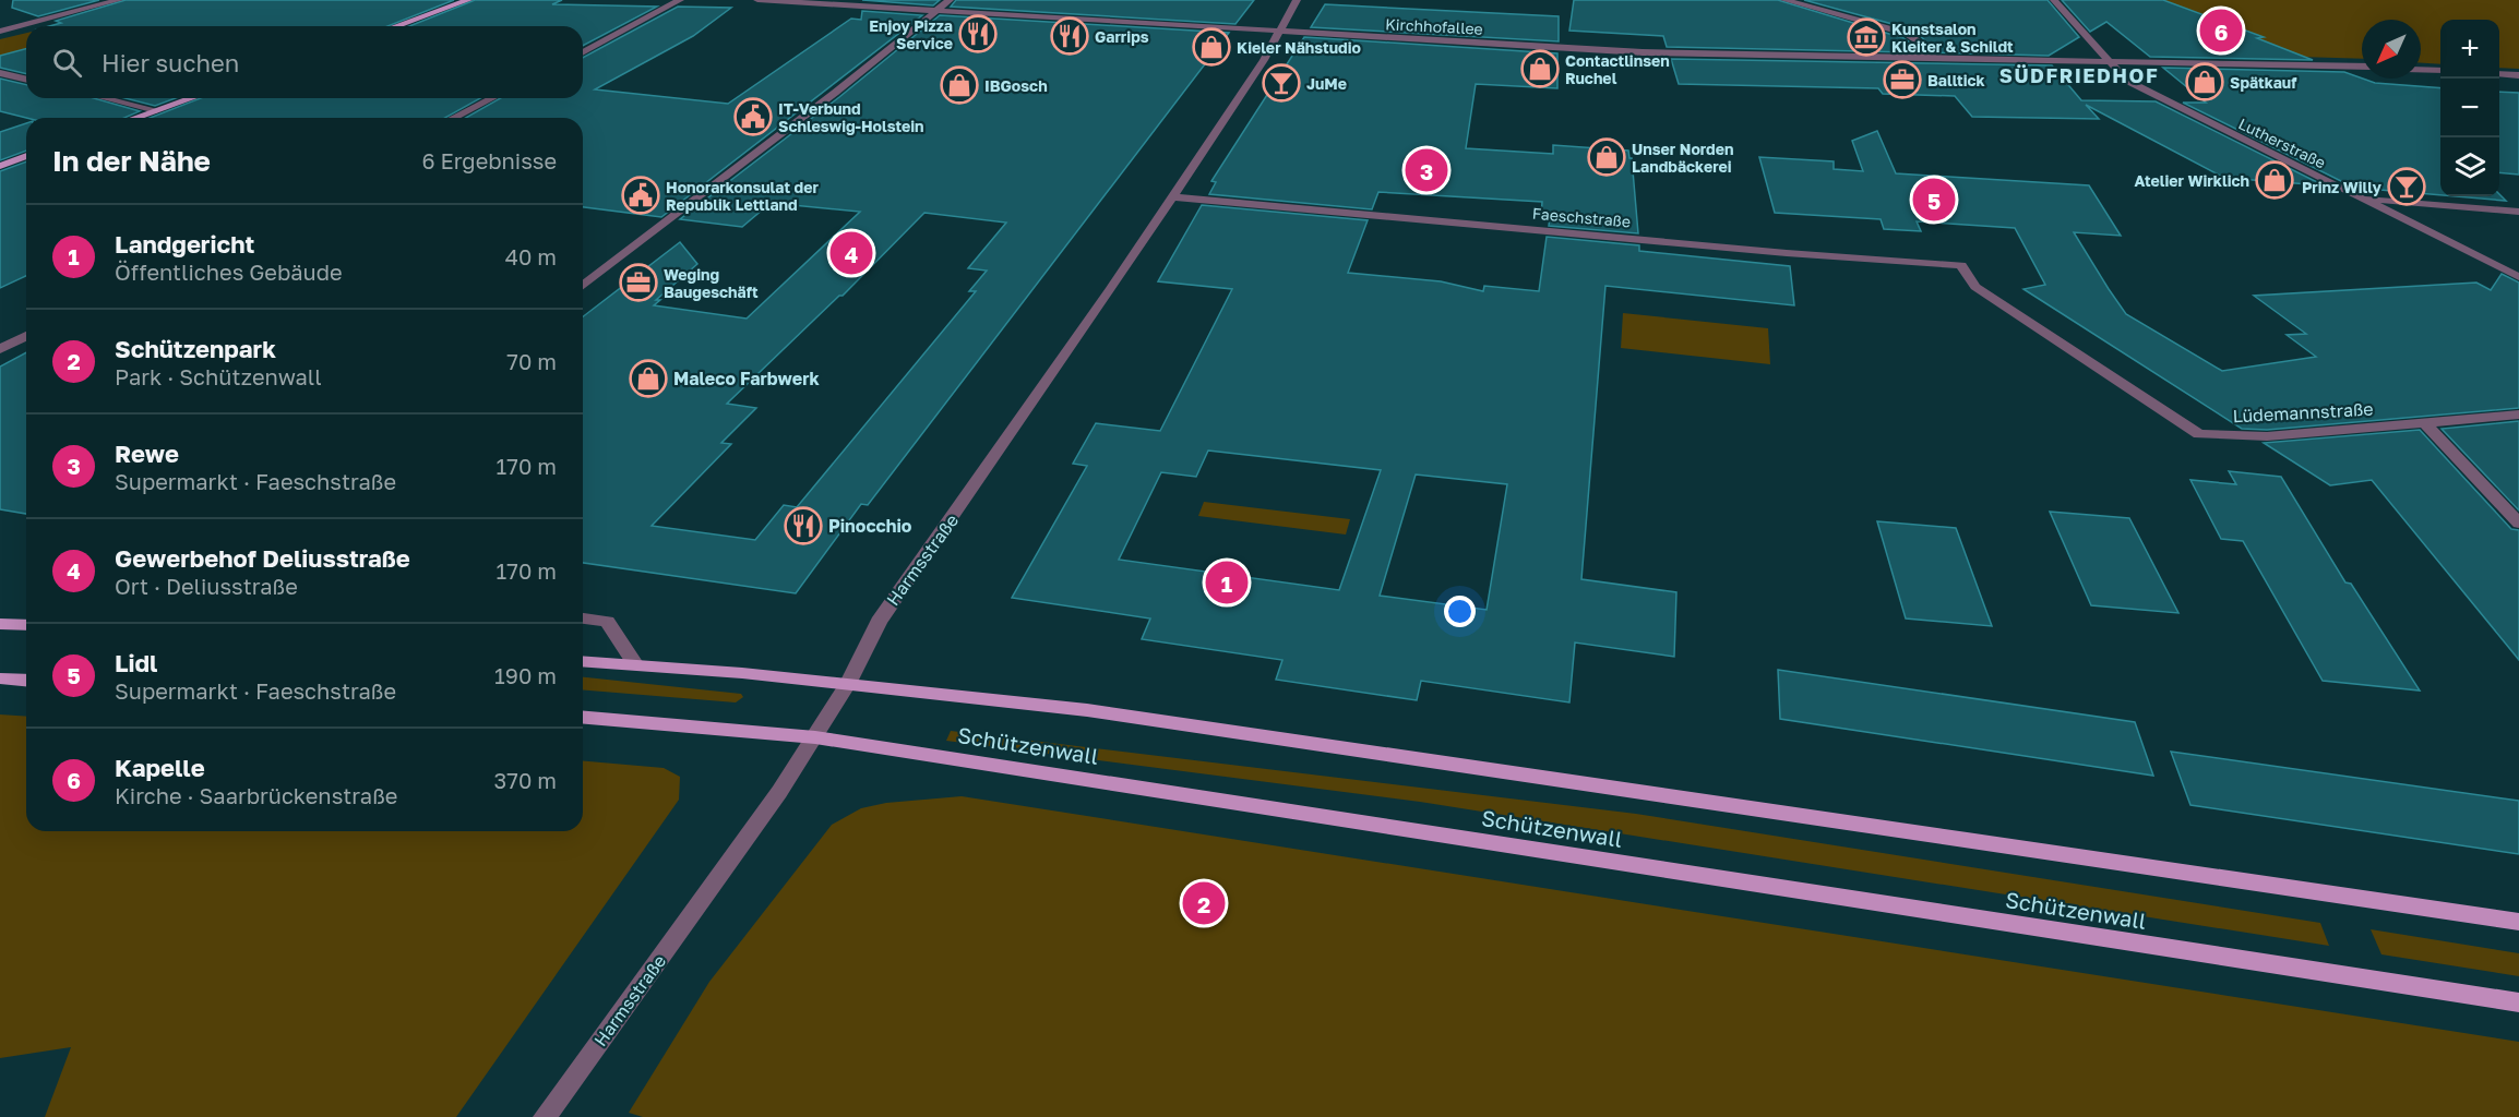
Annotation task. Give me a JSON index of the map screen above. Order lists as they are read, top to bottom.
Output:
{
  "streets": {
    "main road": ["Schützenwall"],
    "street": [
      "Kirchhofallee",
      "Lutherstraße",
      "Faeschstraße",
      "Lüdemannstraße",
      "Harmsstraße"
    ]
  },
  "crossings": [
    ["Kirchhofallee", "Lutherstraße"],
    ["Kirchhofallee", "Harmsstraße"],
    ["Faeschstraße", "Lüdemannstraße"],
    ["Faeschstraße", "Harmsstraße"],
    ["Harmsstraße", "Schützenwall"]
  ],
  "districts": ["SÜDFRIEDHOF"],
  "places": {
    "restaurant": ["Enjoy Pizza Service", "Garrips", "Pinocchio"],
    "museum": ["Kunstsalon Kleiter & Schildt"],
    "shop": [
      "Kieler Nähstudio",
      "Contactlinsen Ruchel",
      "Spätkauf",
      "IBGosch",
      "Unser Norden Landbäckerei",
      "Atelier Wirklich",
      "Maleco Farbwerk"
    ],
    "office": ["Balltick", "Weging Baugeschäft"],
    "bar": ["JuMe", "Prinz Willy"],
    "public building": ["IT-Verbund Schleswig-Holstein", "Honorarkonsulat der Republik Lettland"]
  },
  "north": "bottom left",
  "page": {
    "pins": [
      "6",
      "3",
      "5",
      "4",
      "1",
      "2"
    ],
    "map_buttons": ["+", "−"],
    "search": "Hier suchen",
    "heading": ["In der Nähe", "6 Ergebnisse"],
    "list": [
      {
        "mark": "1",
        "name": "Landgericht",
        "note": "Öffentliches Gebäude",
        "value": "40 m"
      },
      {
        "mark": "2",
        "name": "Schützenpark",
        "note": "Park · Schützenwall",
        "value": "70 m"
      },
      {
        "mark": "3",
        "name": "Rewe",
        "note": "Supermarkt · Faeschstraße",
        "value": "170 m"
      },
      {
        "mark": "4",
        "name": "Gewerbehof Deliusstraße",
        "note": "Ort · Deliusstraße",
        "value": "170 m"
      },
      {
        "mark": "5",
        "name": "Lidl",
        "note": "Supermarkt · Faeschstraße",
        "value": "190 m"
      },
      {
        "mark": "6",
        "name": "Kapelle",
        "note": "Kirche · Saarbrückenstraße",
        "value": "370 m"
      }
    ]
  }
}
